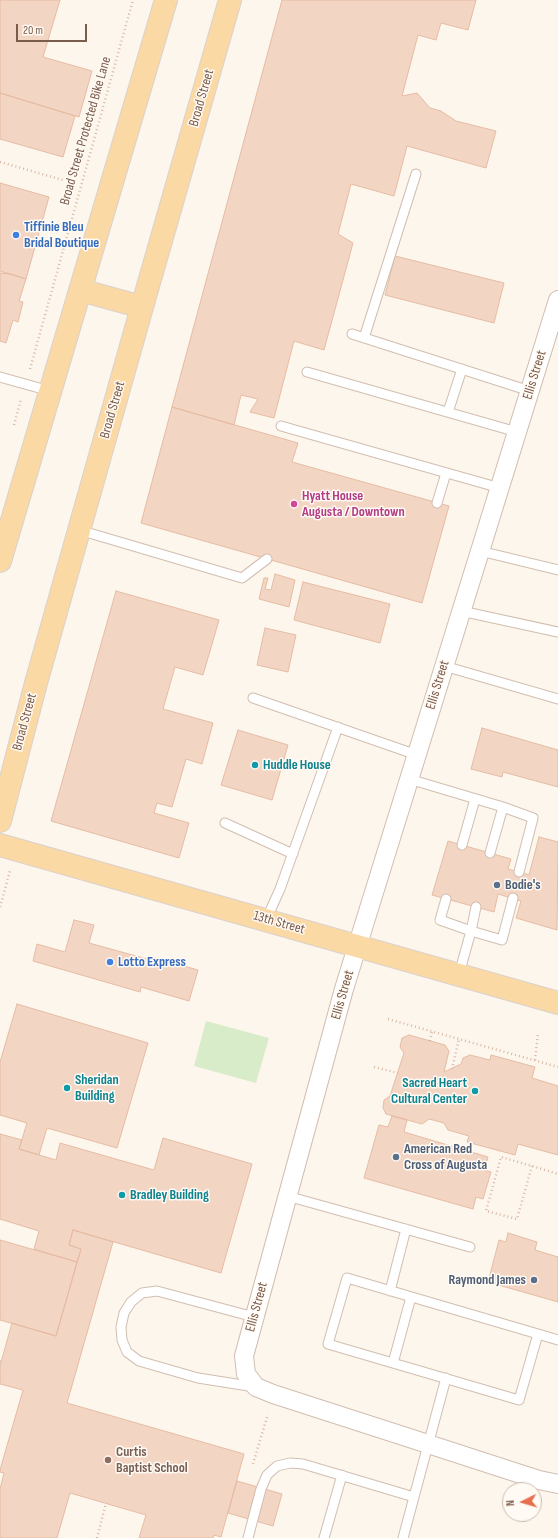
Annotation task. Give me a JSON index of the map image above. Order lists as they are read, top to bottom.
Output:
{
  "streets": {
    "main road": ["Broad Street", "13th Street"],
    "street": ["Ellis Street"],
    "path": ["Broad Street Protected Bike Lane"]
  },
  "crossings": [
    ["Ellis Street", "13th Street"]
  ],
  "places": [
    "Tiffinie Bleu Bridal Boutique",
    "Hyatt House Augusta / Downtown",
    "Huddle House",
    "Bodie's",
    "Lotto Express",
    "Sheridan Building",
    "Sacred Heart Cultural Center",
    "American Red Cross of Augusta",
    "Bradley Building",
    "Raymond James",
    "Curtis Baptist School"
  ],
  "scale_bar": "20 m",
  "north": "left"
}
